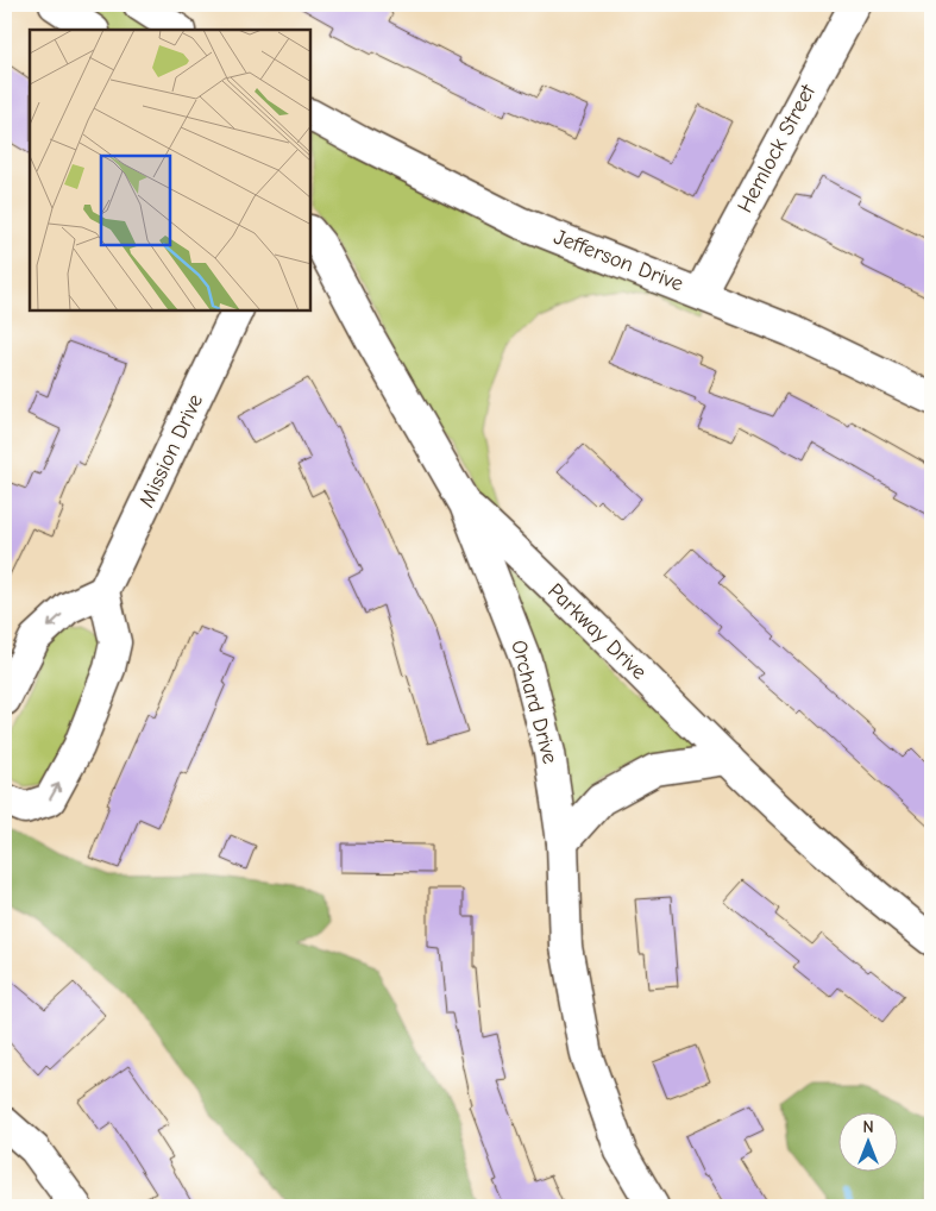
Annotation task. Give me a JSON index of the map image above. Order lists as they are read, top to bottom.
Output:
{
  "streets": {
    "street": [
      "Hemlock Street",
      "Jefferson Drive",
      "Mission Drive",
      "Parkway Drive",
      "Orchard Drive"
    ]
  },
  "crossings": [
    ["Hemlock Street", "Jefferson Drive"],
    ["Parkway Drive", "Orchard Drive"]
  ],
  "north": "top"
}
